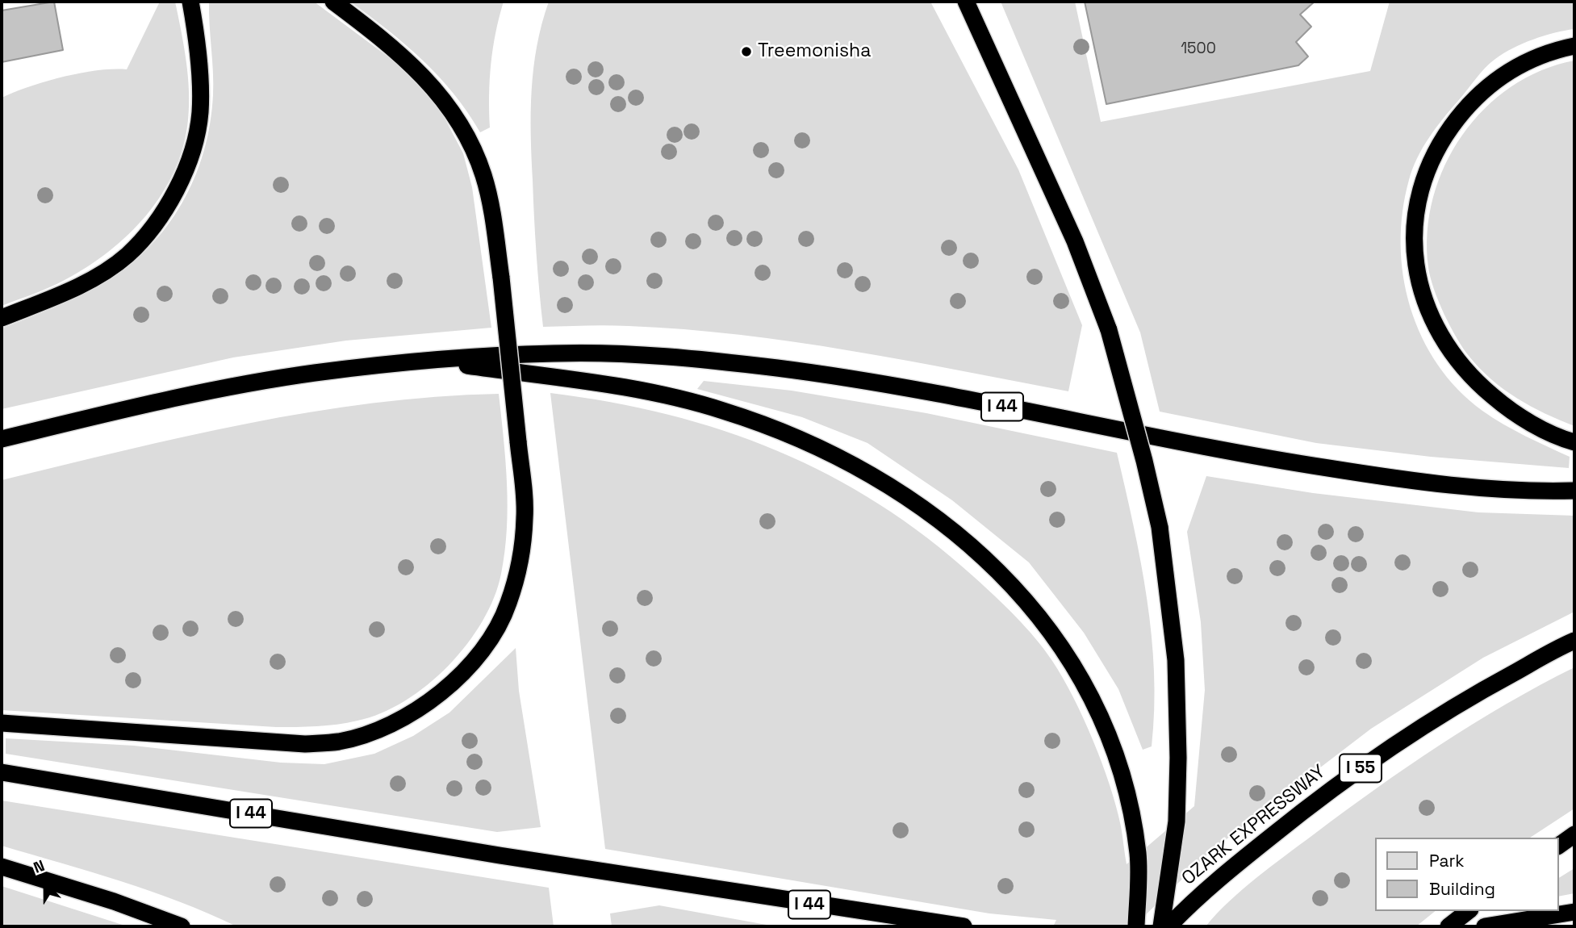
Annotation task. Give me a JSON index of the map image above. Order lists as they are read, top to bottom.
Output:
{
  "streets": {
    "highway": ["I 44", "I 55", "OZARK EXPRESSWAY"]
  },
  "places": ["Treemonisha"],
  "house_numbers": ["1500"],
  "legend": ["Park", "Building"],
  "north": "top"
}
